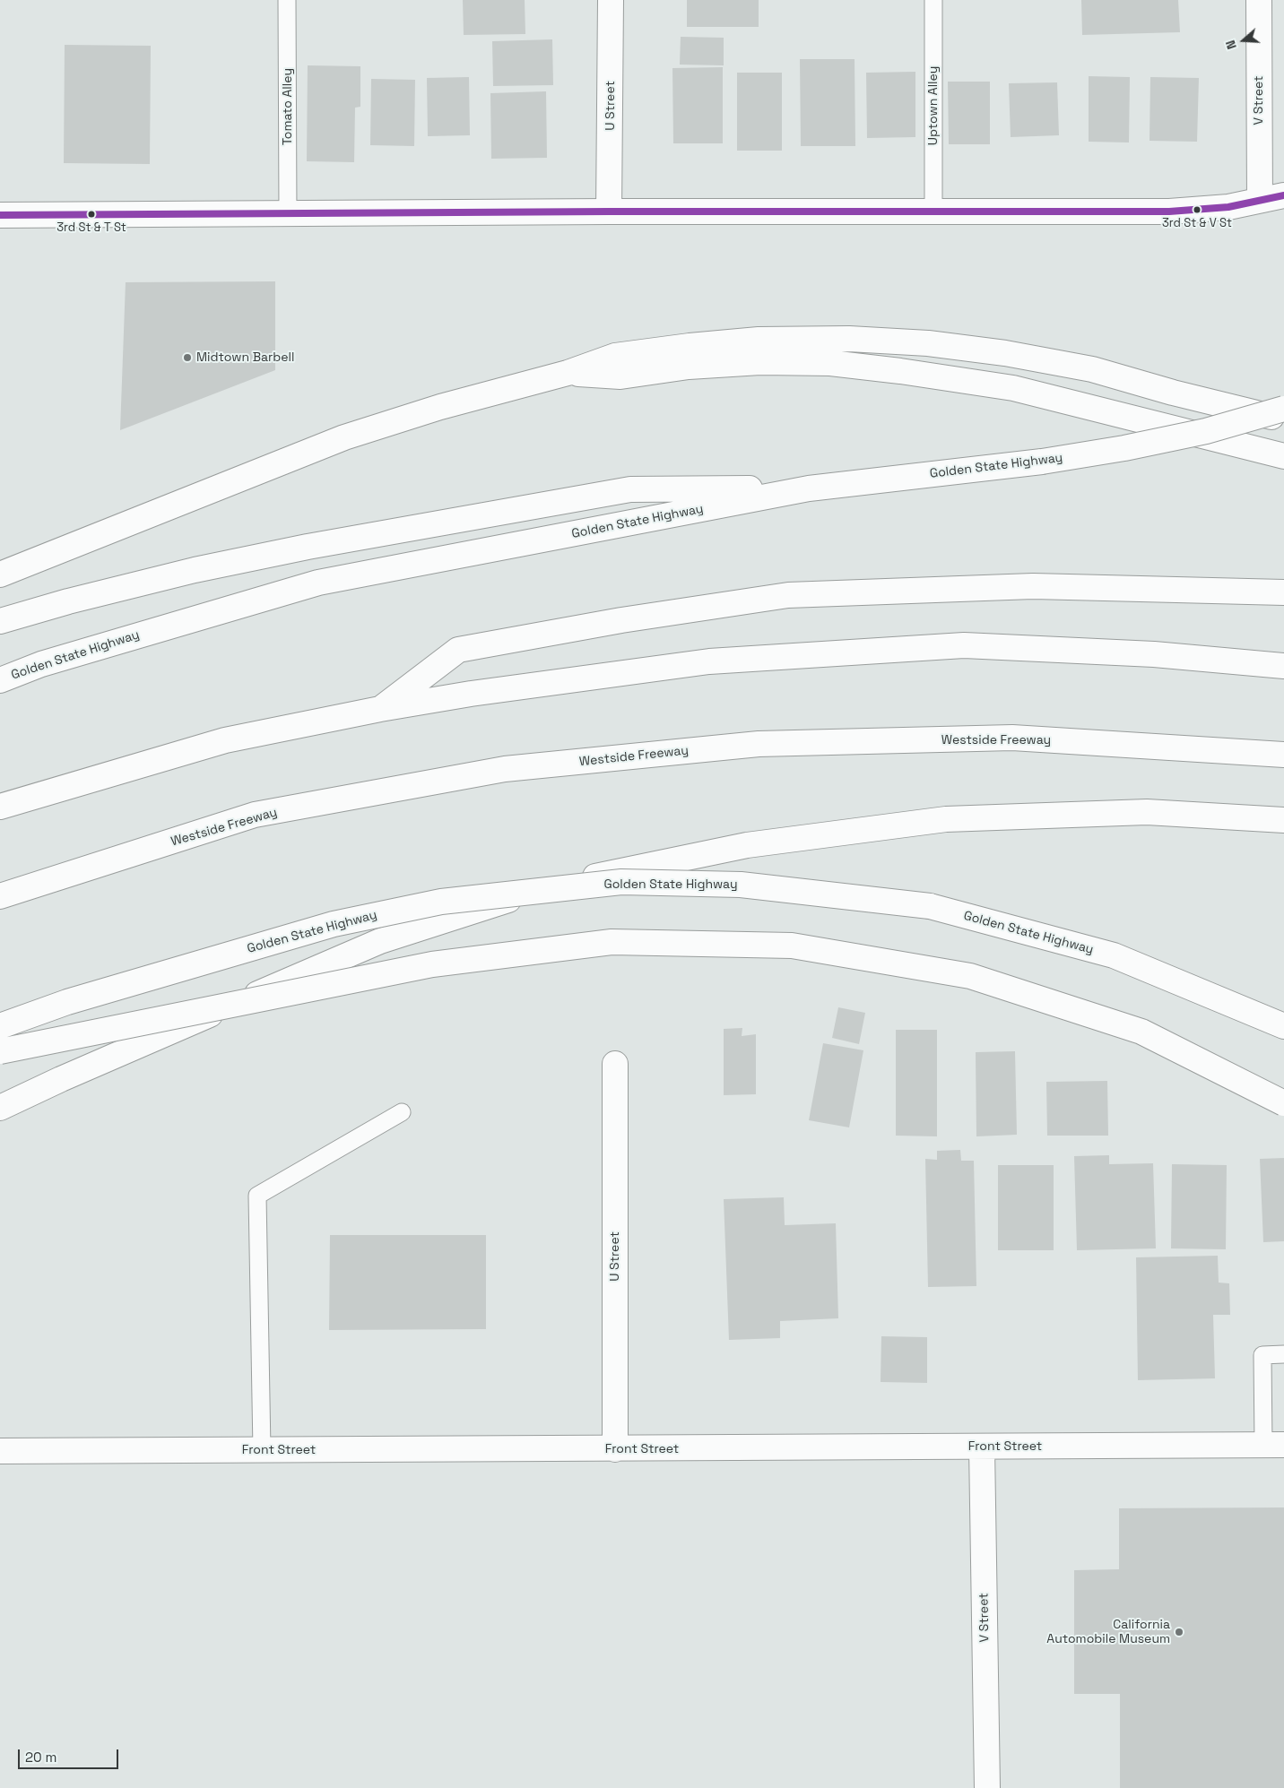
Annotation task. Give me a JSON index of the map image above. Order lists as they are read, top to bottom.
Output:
{
  "streets": {
    "main road": [
      "V Street",
      "U Street",
      "Golden State Highway",
      "Westside Freeway",
      "Front Street"
    ],
    "lane": ["Uptown Alley", "Tomato Alley"]
  },
  "crossings": [
    ["V Street", "Front Street"],
    ["U Street", "Front Street"]
  ],
  "places": [
    "3rd St & V St",
    "3rd St & T St",
    "Midtown Barbell",
    "California Automobile Museum"
  ],
  "scale_bar": "20 m",
  "north": "left"
}
